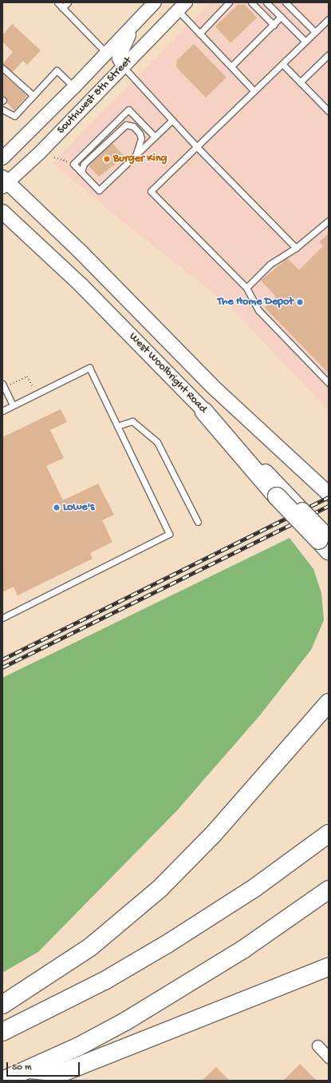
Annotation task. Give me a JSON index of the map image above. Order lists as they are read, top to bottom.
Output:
{
  "streets": {
    "main road": ["West Woolbright Road"],
    "street": ["Southwest 8th Street"]
  },
  "crossings": [
    ["Southwest 8th Street", "West Woolbright Road"]
  ],
  "places": ["Burger King", "The Home Depot", "Lowe's"],
  "scale_bar": "50 m"
}
